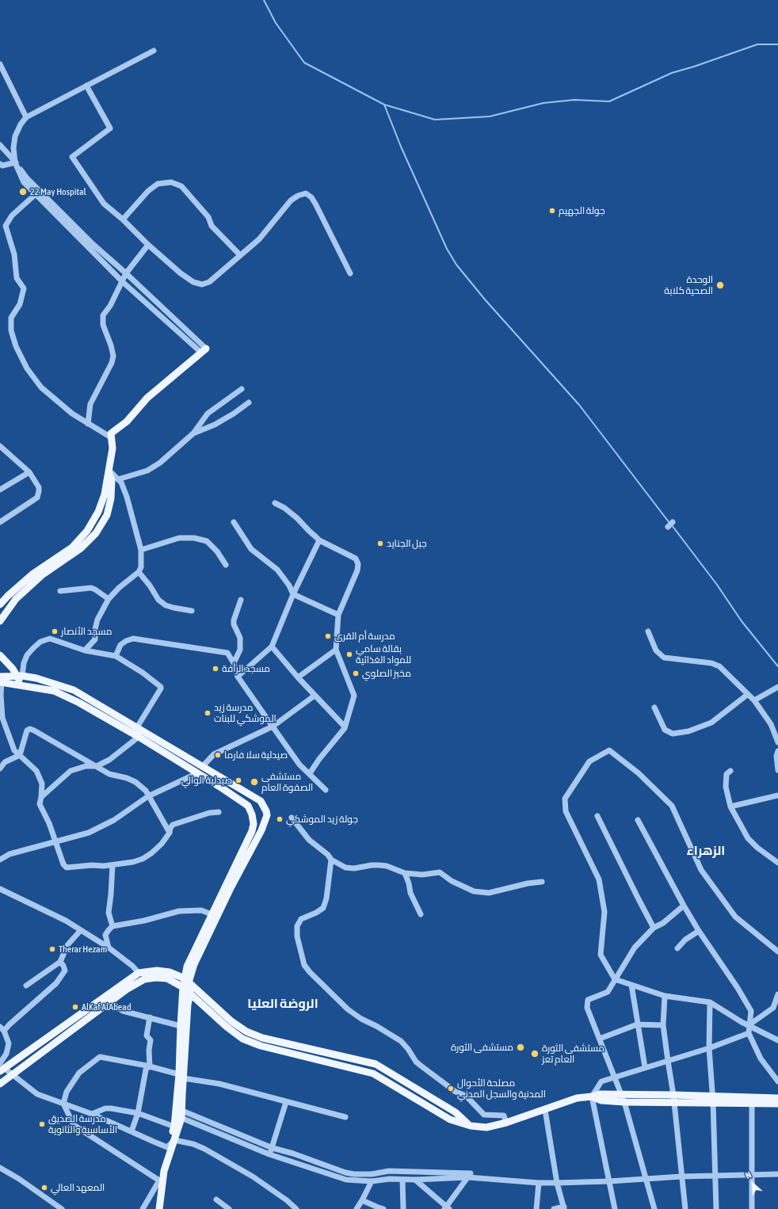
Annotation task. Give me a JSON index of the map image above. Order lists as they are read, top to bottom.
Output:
{
  "districts": ["الزهراء", "الروضة العليا"],
  "places": [
    "22 May Hospital",
    "جولة الجهيم",
    "الوحدة الصحية كلابة",
    "جبل الجنايد",
    "مسجد الأنصار",
    "مدرسة أم القرى",
    "بقالة سامي للمواد الغذائية",
    "مسجد الرأفة",
    "مخبز الصلوي",
    "مدرسة زيد الموشكي للبنات",
    "صيدلية سلا فارما",
    "صيدلية الوالي",
    "مستشفى الصفوة العام",
    "جولة زيد الموشكي",
    "Therar Hezam",
    "AlKaf AlAbead",
    "مستشفى الثورة",
    "مستشفى الثورة العام تعز",
    "مصلحة الأحوال المدنية والسجل المدني",
    "مدرسة الصديق الأساسية والثانوية",
    "المعهد العالي"
  ],
  "north": "top left"
}
